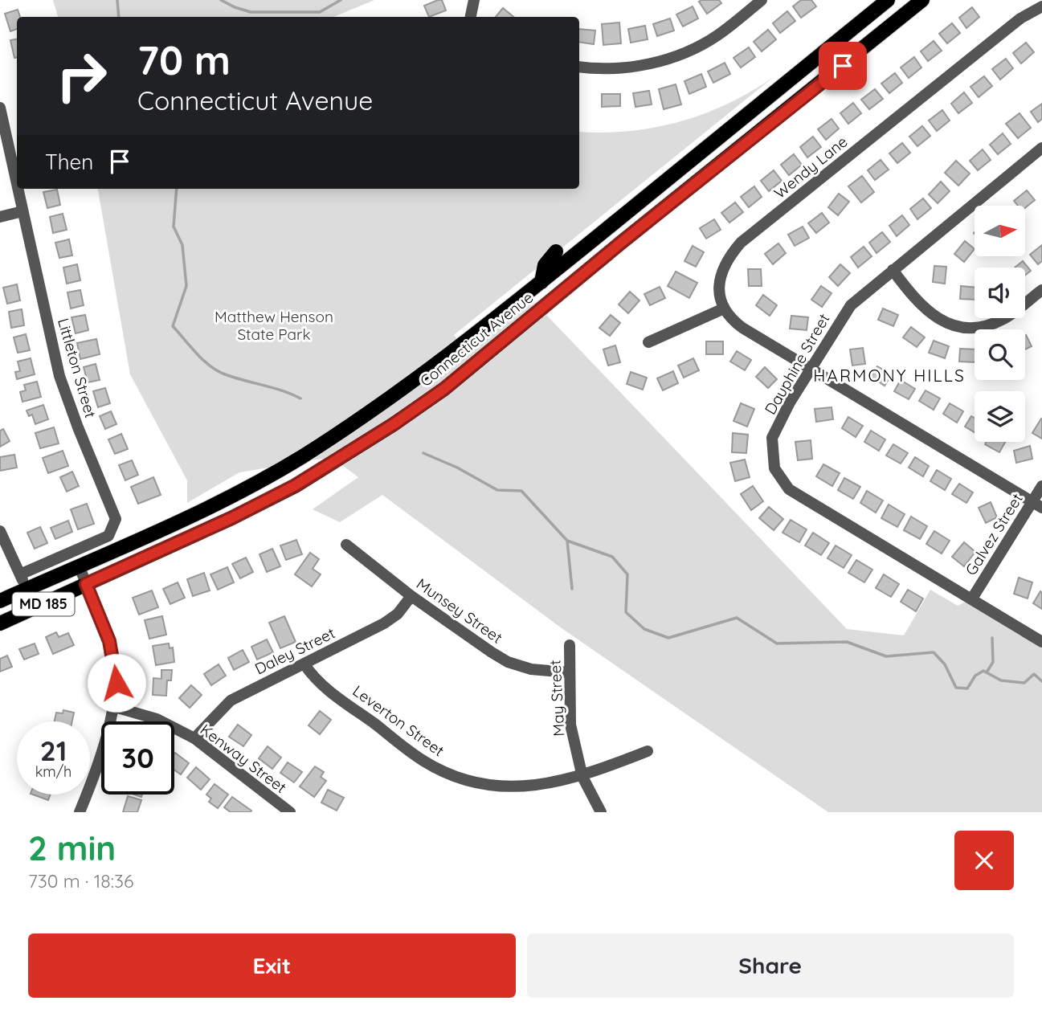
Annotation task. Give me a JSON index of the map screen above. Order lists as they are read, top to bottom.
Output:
{
  "streets": {
    "main road": ["Connecticut Avenue", "MD 185"],
    "street": [
      "Wendy Lane",
      "Dauphine Street",
      "Littleton Street",
      "Galvez Street",
      "Munsey Street",
      "Daley Street",
      "May Street",
      "Leverton Street",
      "Kenway Street"
    ]
  },
  "crossings": [
    ["Dauphine Street", "Galvez Street"],
    ["Munsey Street", "Daley Street"],
    ["Munsey Street", "May Street"],
    ["Daley Street", "Leverton Street"],
    ["Daley Street", "Kenway Street"],
    ["May Street", "Leverton Street"]
  ],
  "districts": ["HARMONY HILLS"],
  "parks": ["Matthew Henson State Park"],
  "north": "right",
  "page": {
    "turn": ["70 m", "Connecticut Avenue"],
    "then": "Then",
    "speed": "21 km/h",
    "limit": "30",
    "heading": ["2 min", "730 m · 18:36"],
    "buttons": ["Exit", "Share"]
  }
}
